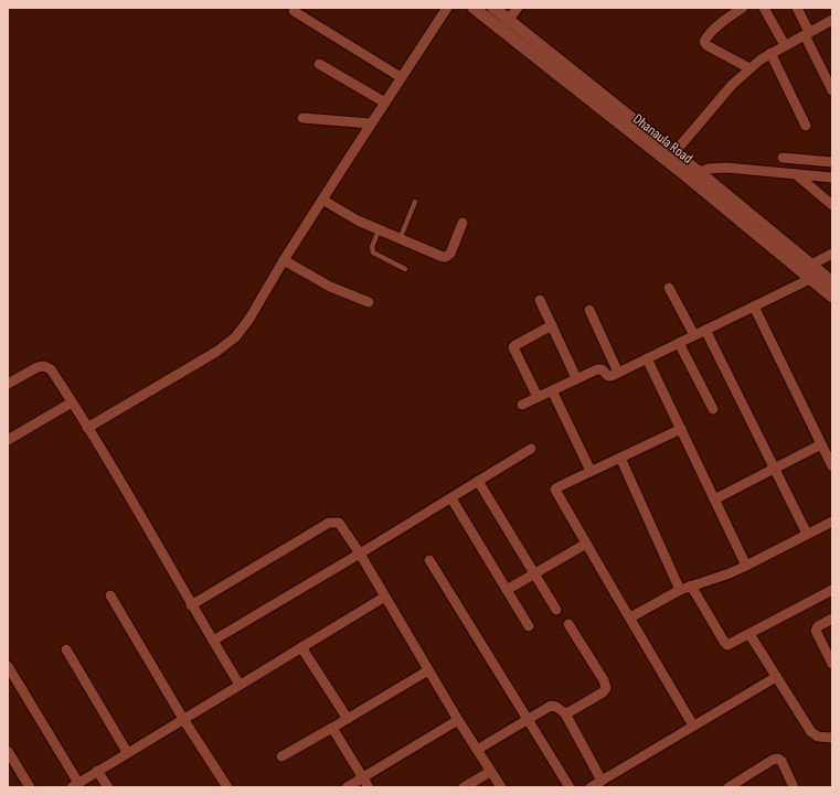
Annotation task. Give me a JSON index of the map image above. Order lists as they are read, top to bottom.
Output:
{
  "streets": {
    "street": ["Dhanaula Road"]
  }
}
